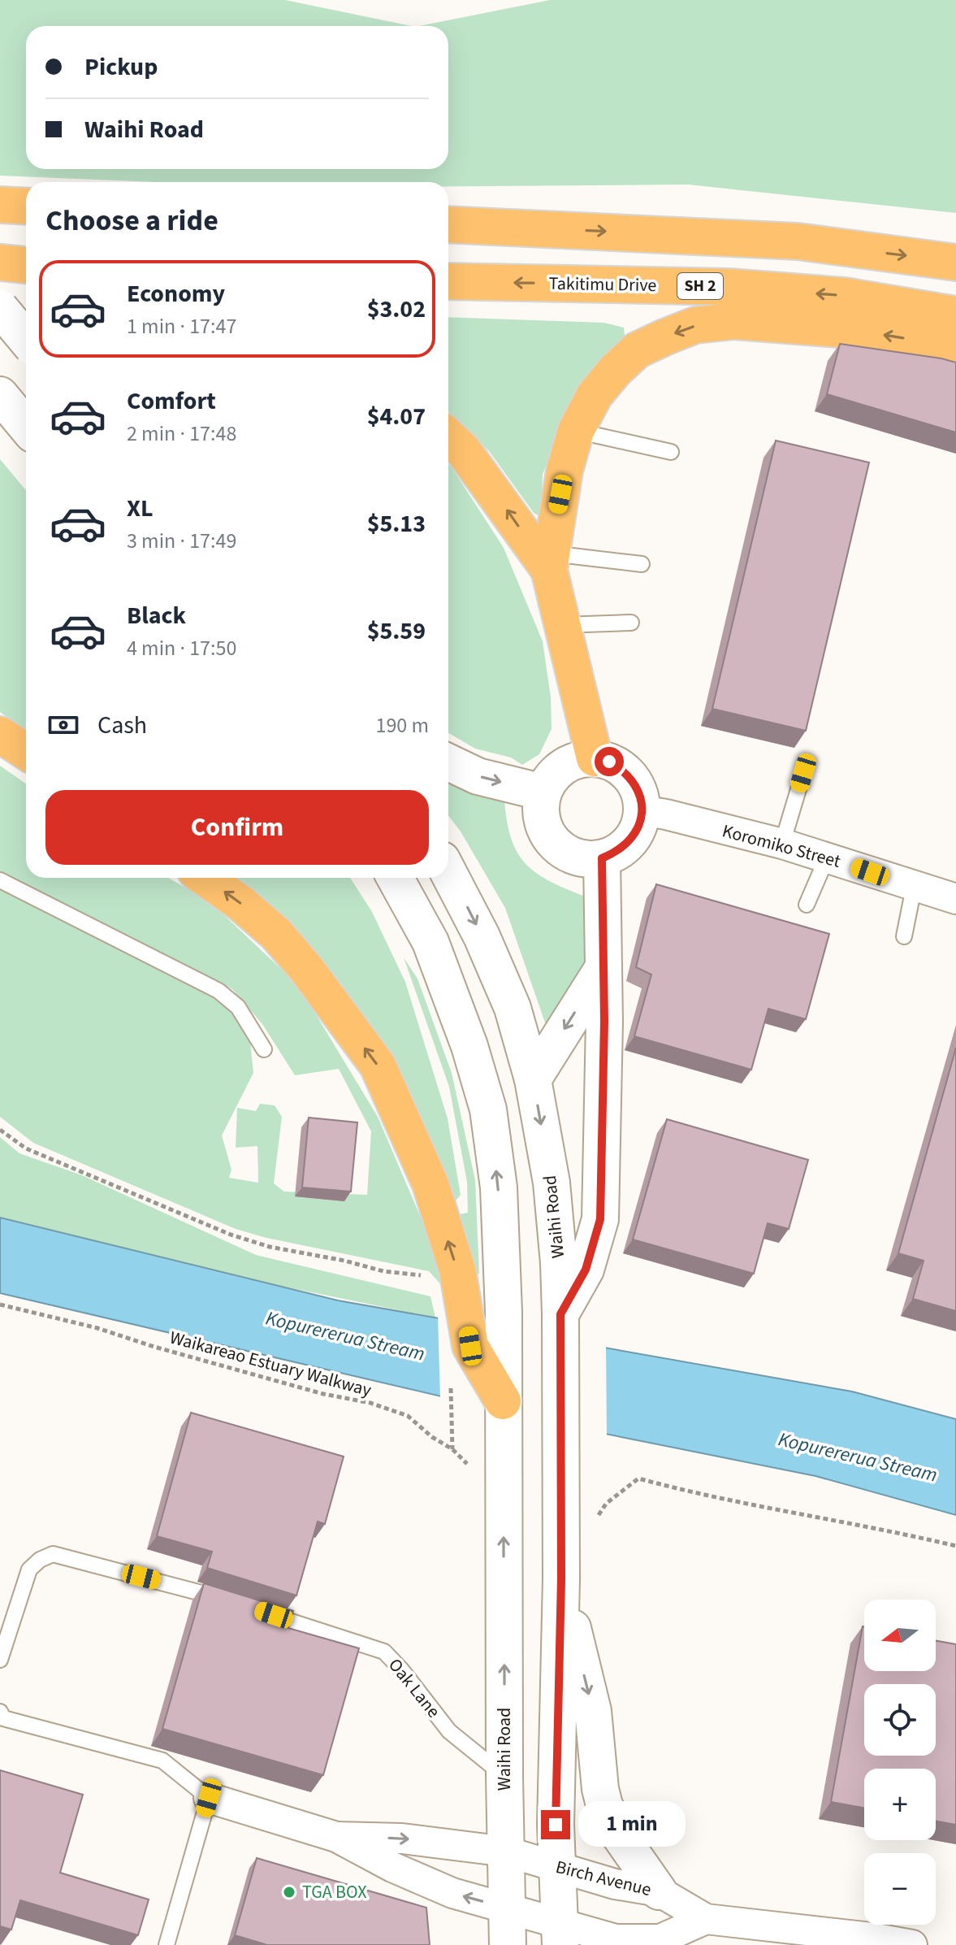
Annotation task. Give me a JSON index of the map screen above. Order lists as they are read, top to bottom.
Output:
{
  "streets": {
    "highway": ["Takitimu Drive", "SH 2"],
    "main road": ["Waihi Road"],
    "street": ["Koromiko Street", "Birch Avenue"],
    "lane": ["Oak Lane"],
    "path": ["Waikareao Estuary Walkway"]
  },
  "crossings": [
    ["Waihi Road", "Waikareao Estuary Walkway"],
    ["Waihi Road", "Oak Lane"],
    ["Waihi Road", "Birch Avenue"]
  ],
  "water": ["Kopurererua Stream"],
  "places": ["TGA BOX"],
  "north": "left",
  "page": {
    "banner": ["Pickup", "Waihi Road"],
    "heading": "Choose a ride",
    "list": [
      {
        "name": "Economy",
        "note": "1 min · 17:47",
        "value": "$3.02"
      },
      {
        "name": "Comfort",
        "note": "2 min · 17:48",
        "value": "$4.07"
      },
      {
        "name": "XL",
        "note": "3 min · 17:49",
        "value": "$5.13"
      },
      {
        "name": "Black",
        "note": "4 min · 17:50",
        "value": "$5.59"
      }
    ],
    "pay": ["Cash", "190 m"],
    "buttons": "Confirm",
    "map_buttons": ["+", "−"],
    "bubble": "1 min"
  }
}
